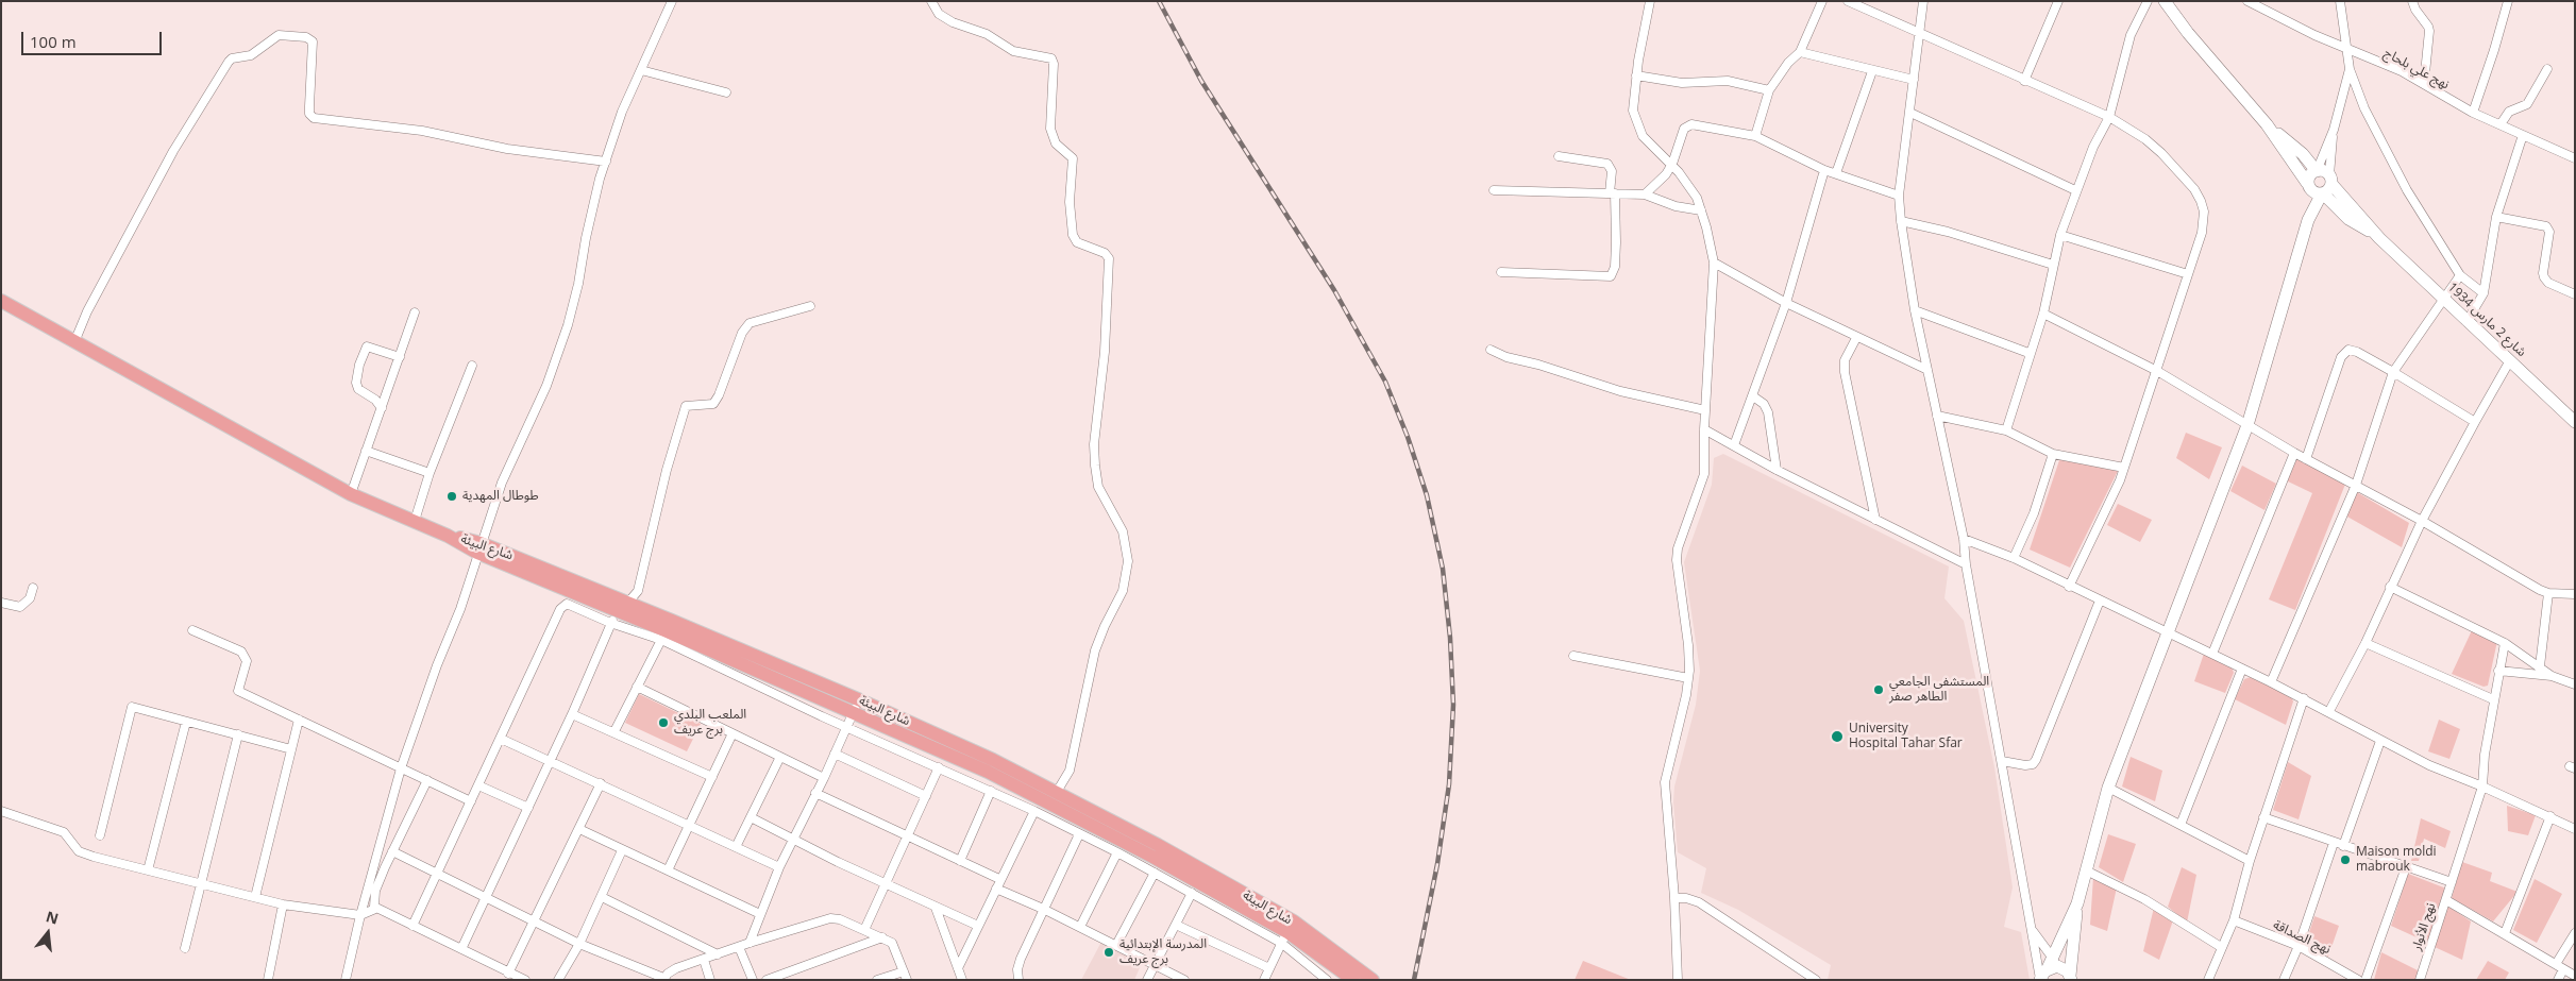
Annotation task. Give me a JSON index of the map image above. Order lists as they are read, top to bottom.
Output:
{
  "streets": {
    "main road": ["شارع البيئة"],
    "street": [
      "نهج علي بلحاج",
      "شارع 2 مارس 1934",
      "نهج الأنوار",
      "نهج الصداقة"
    ]
  },
  "places": [
    "طوطال المهدية",
    "المستشفى الجامعي الطاهر صفر",
    "الملعب البلدي برج عريف",
    "University Hospital Tahar Sfar",
    "Maison moldi mabrouk",
    "المدرسة الإبتدائية برج عريف"
  ],
  "scale_bar": "100 m",
  "north": "top"
}
